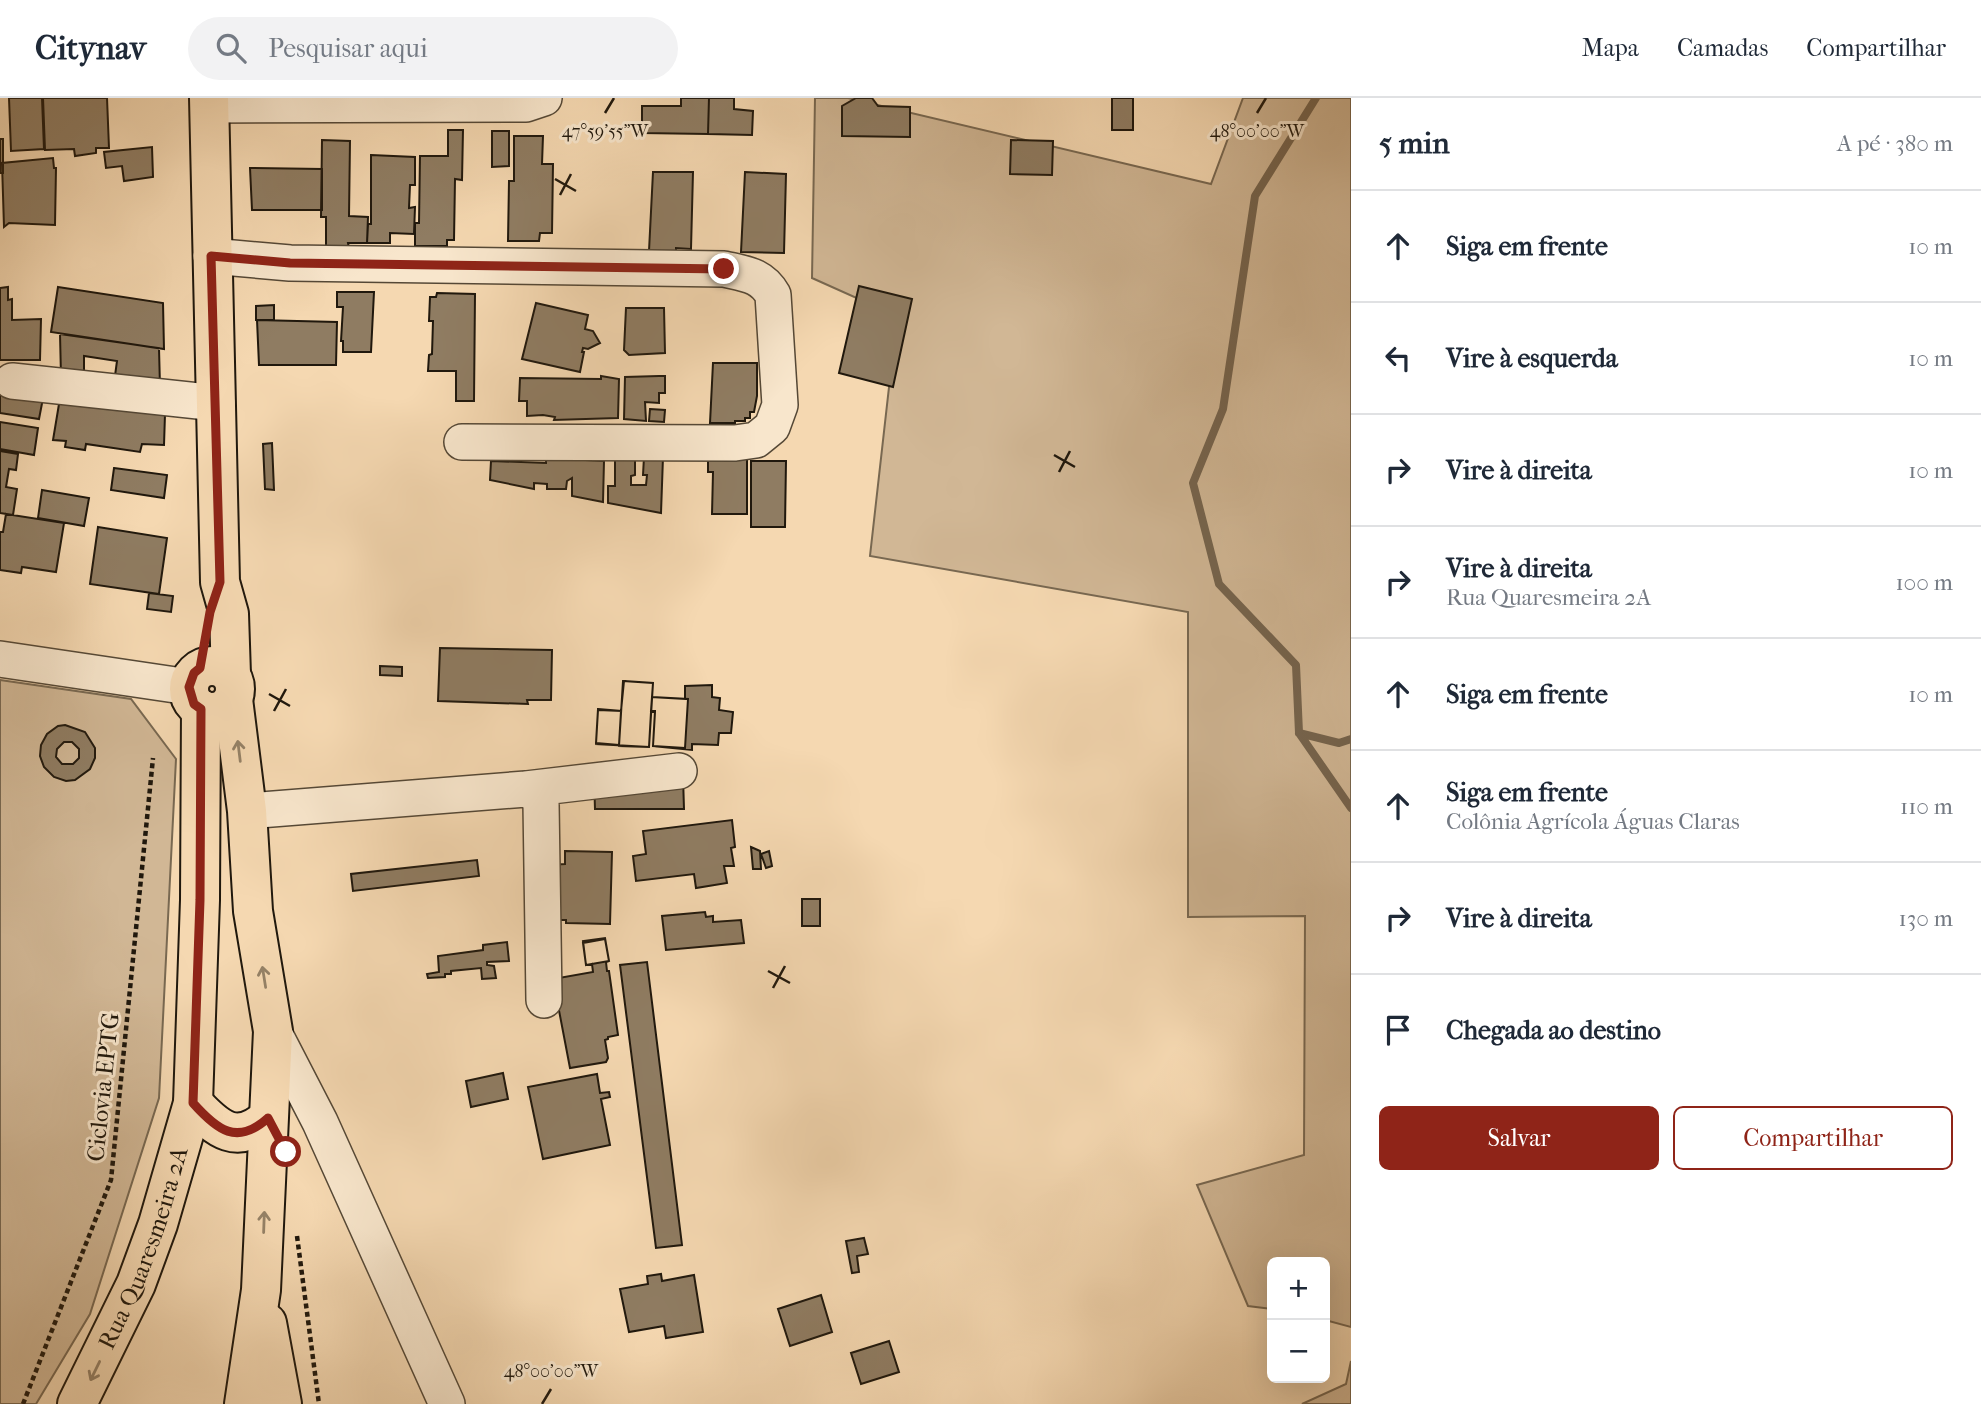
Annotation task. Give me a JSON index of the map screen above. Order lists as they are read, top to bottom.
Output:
{
  "streets": {
    "main road": ["Rua Quaresmeira 2A"],
    "path": ["Ciclovia EPTG"]
  },
  "page": {
    "header": "Citynav",
    "search": "Pesquisar aqui",
    "nav": ["Mapa", "Camadas", "Compartilhar"],
    "heading": ["5 min", "A pé · 380 m"],
    "list": [
      ["Siga em frente", "10 m"],
      ["Vire à esquerda", "10 m"],
      ["Vire à direita", "10 m"],
      ["Vire à direita", "Rua Quaresmeira 2A", "100 m"],
      ["Siga em frente", "10 m"],
      ["Siga em frente", "Colônia Agrícola Águas Claras", "110 m"],
      ["Vire à direita", "130 m"],
      "Chegada ao destino"
    ],
    "buttons": ["Salvar", "Compartilhar"],
    "map_buttons": ["+", "−"]
  },
  "coordinates": ["47°59'55\"W", "48°00'00\"W"]
}
